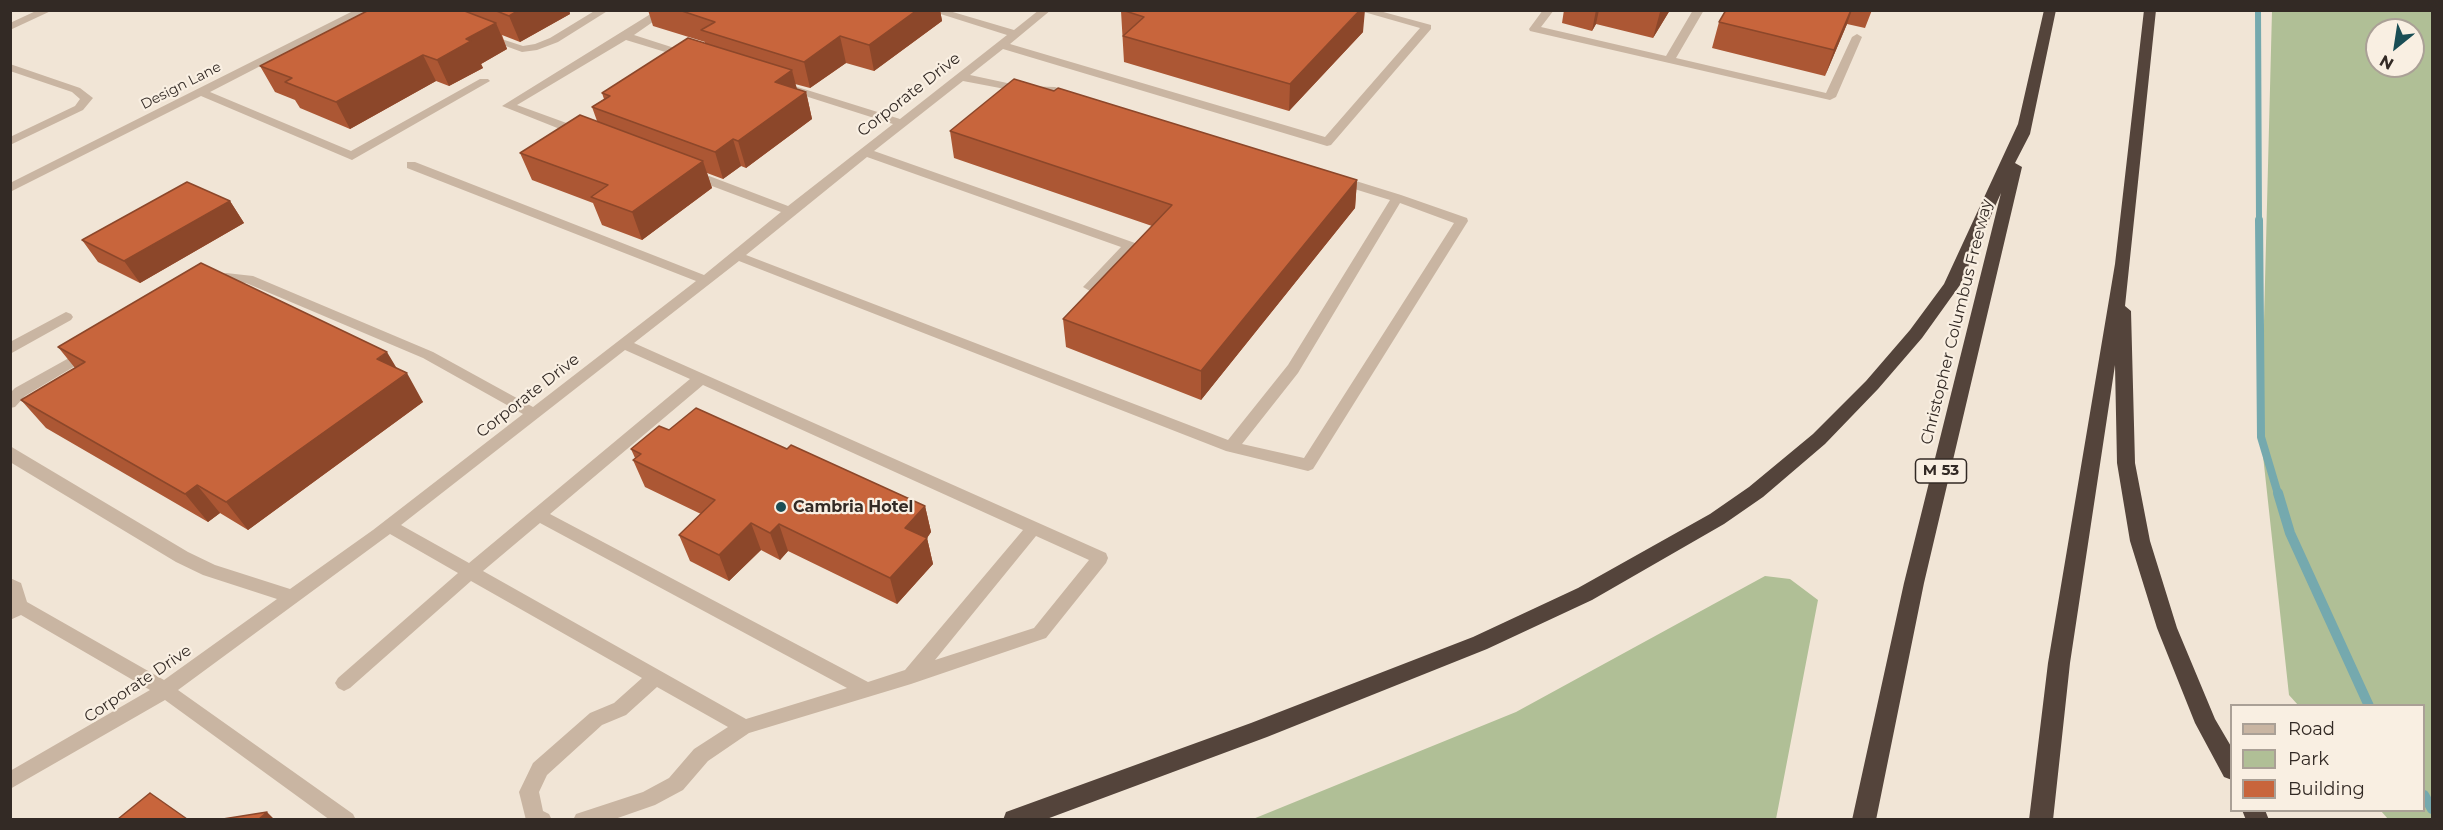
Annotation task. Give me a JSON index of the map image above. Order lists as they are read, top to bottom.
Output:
{
  "streets": {
    "highway": ["Christopher Columbus Freeway", "M 53"],
    "street": ["Design Lane", "Corporate Drive"]
  },
  "places": ["Cambria Hotel"],
  "legend": ["Road", "Park", "Building"],
  "north": "bottom left"
}
